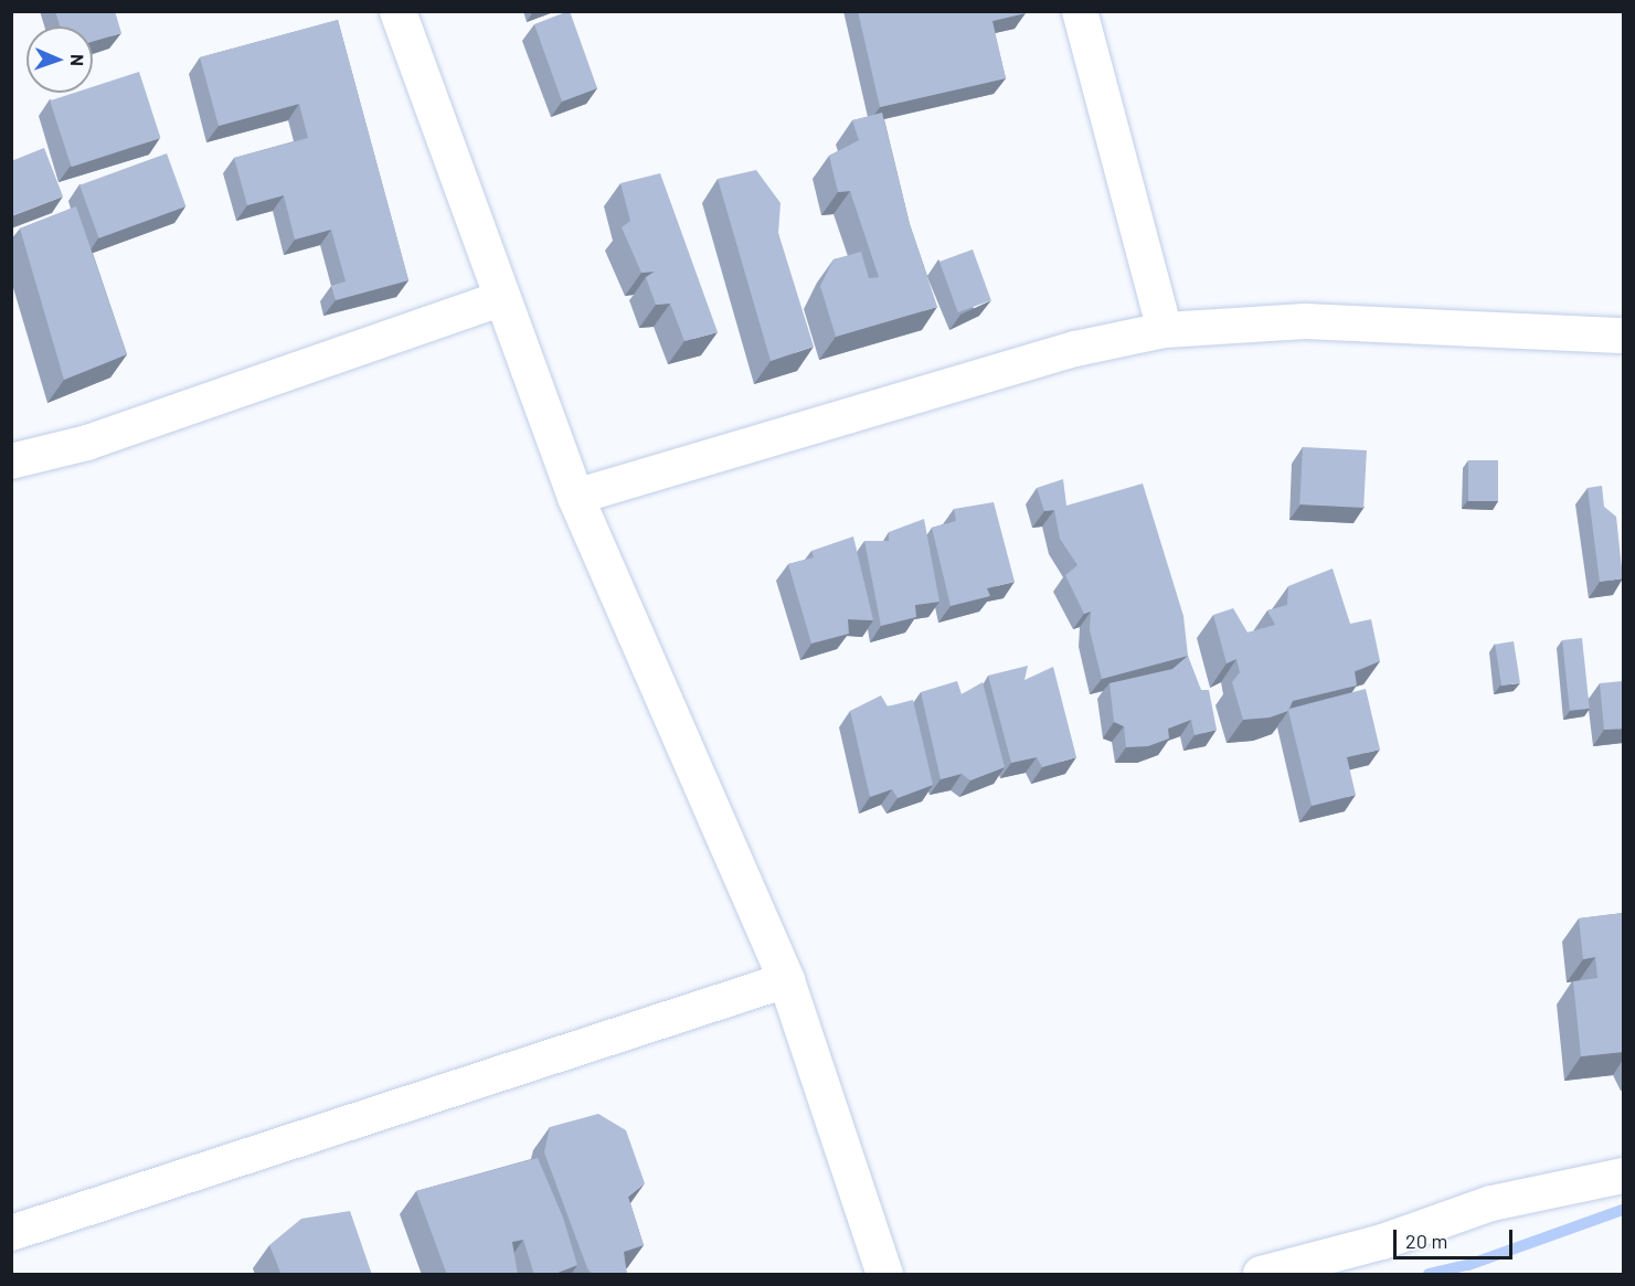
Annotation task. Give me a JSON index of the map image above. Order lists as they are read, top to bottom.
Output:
{
  "scale_bar": "20 m",
  "north": "right"
}
